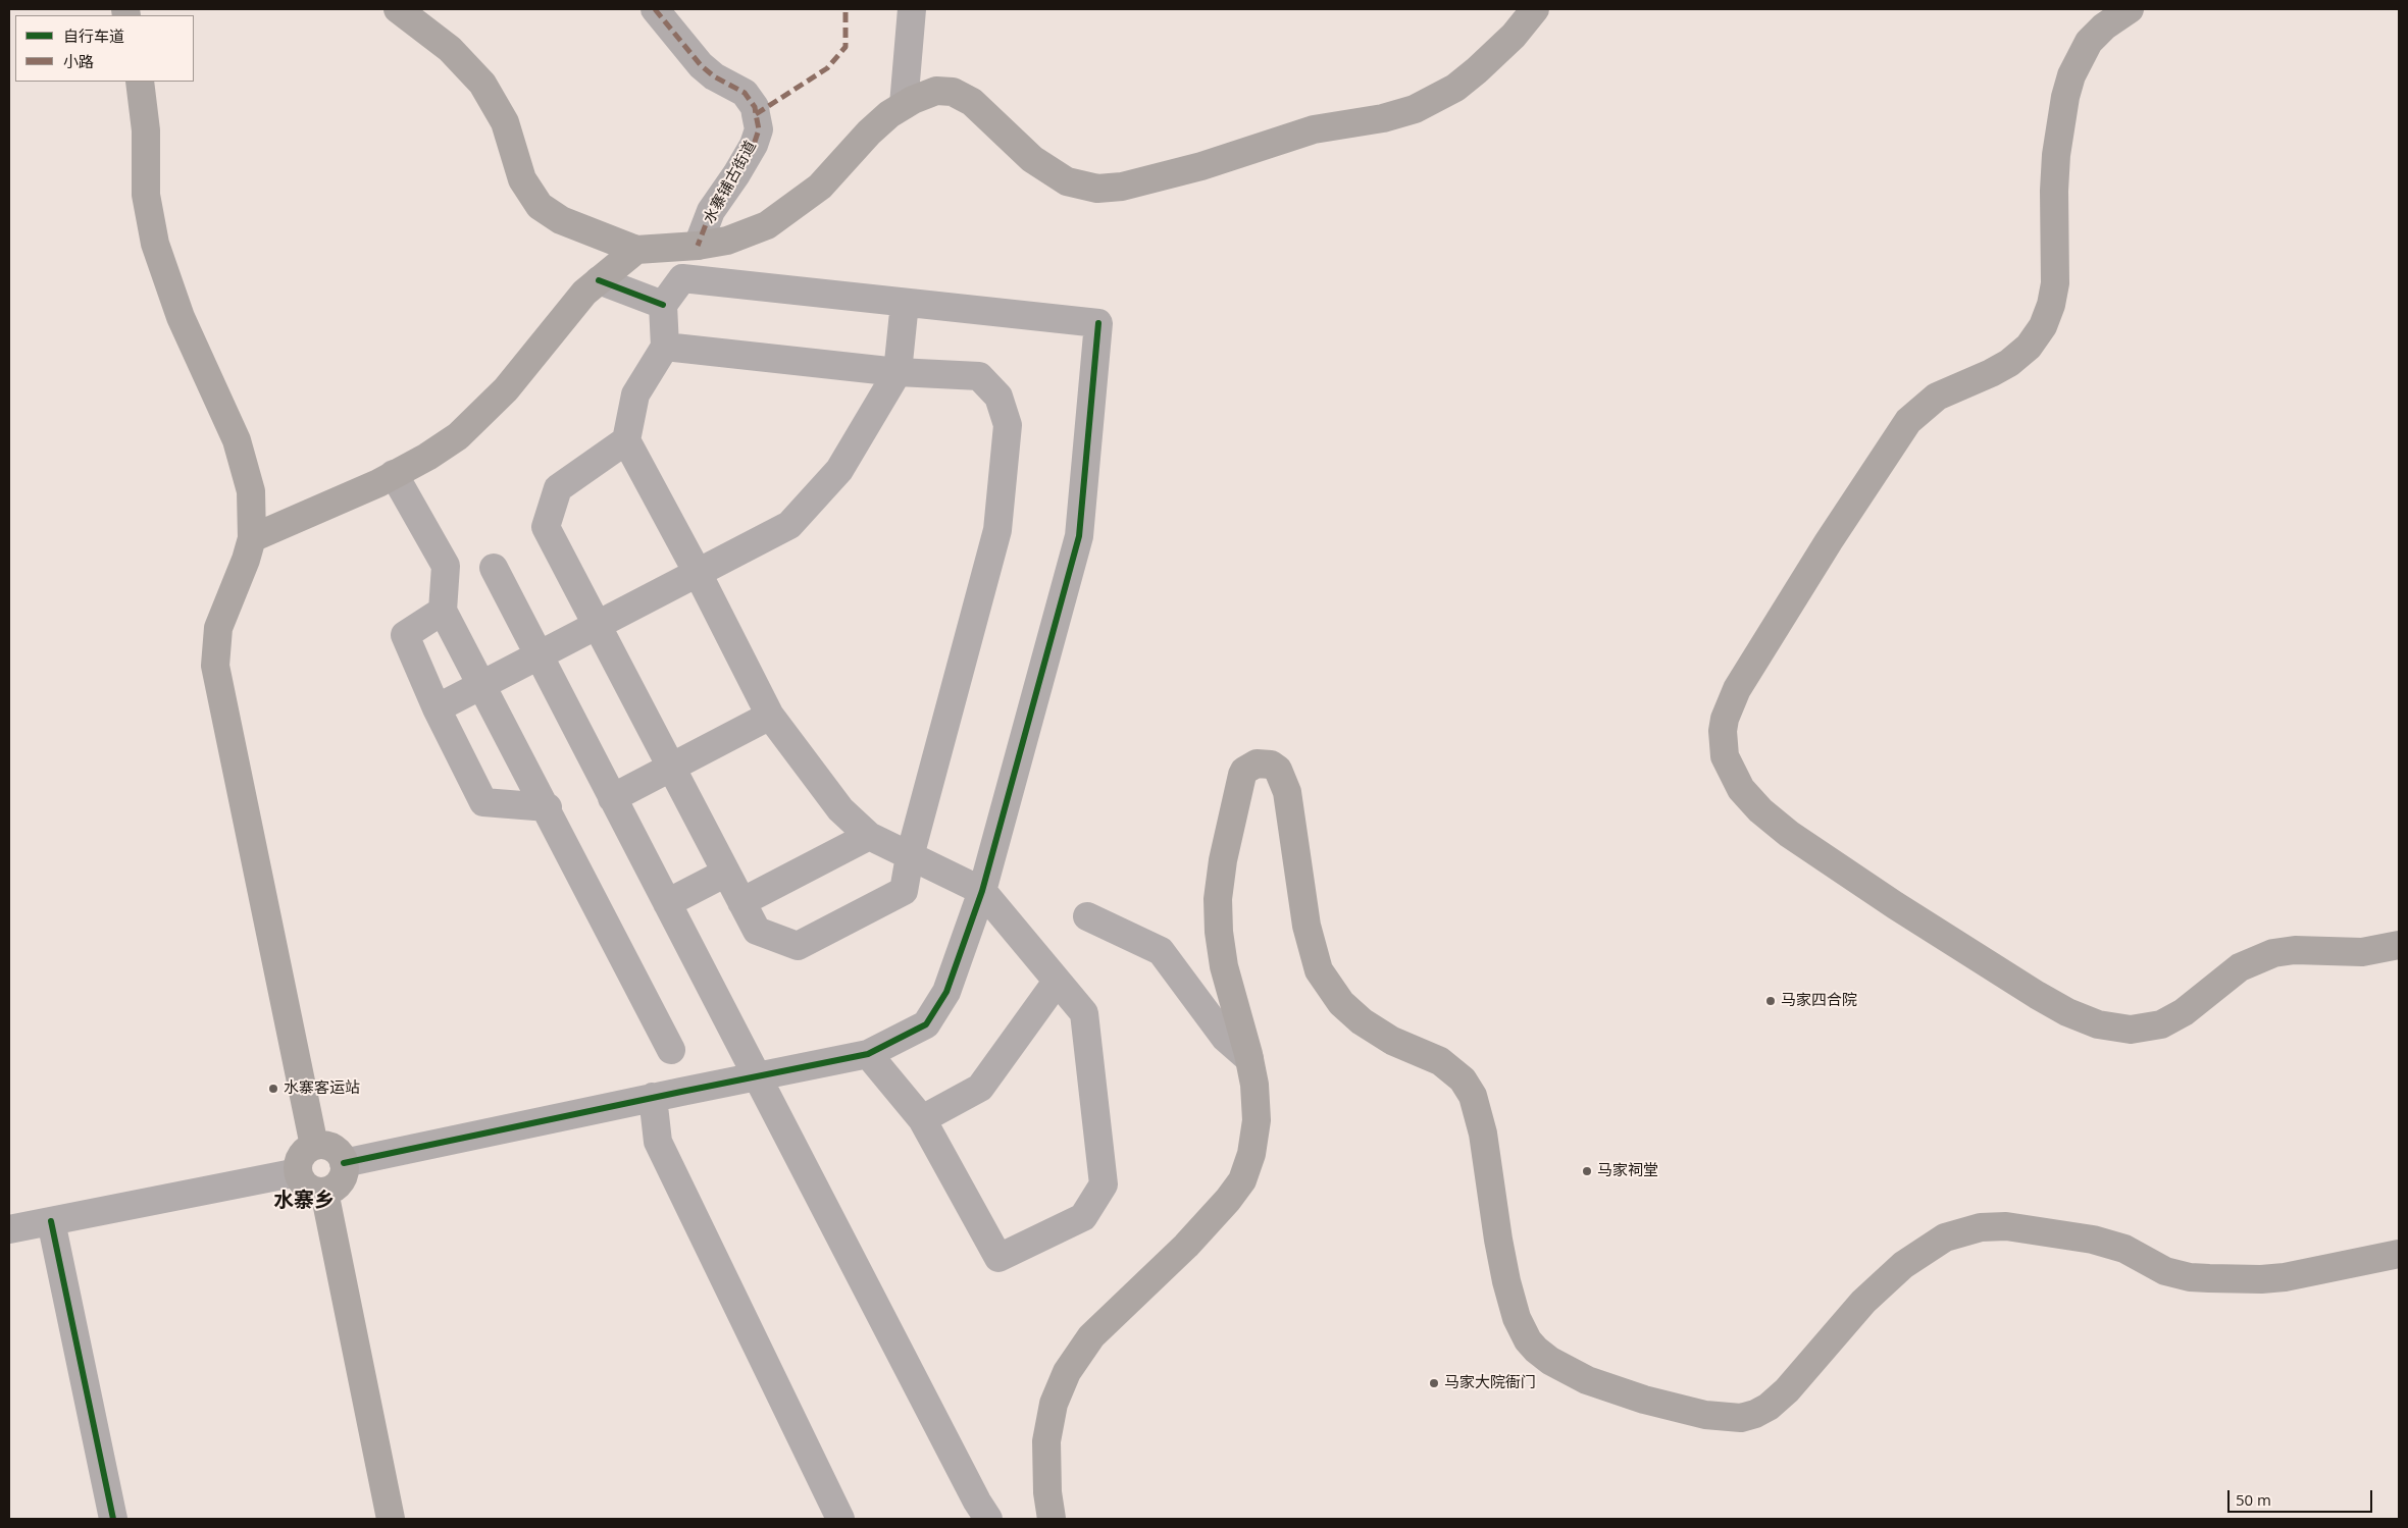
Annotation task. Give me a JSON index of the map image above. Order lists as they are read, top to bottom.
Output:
{
  "streets": {
    "street": ["水寨铺古街道"]
  },
  "districts": ["水寨乡"],
  "places": [
    "马家四合院",
    "水寨客运站",
    "马家祠堂",
    "马家大院衙门"
  ],
  "legend": ["自行车道", "小路"],
  "scale_bar": "50 m"
}
